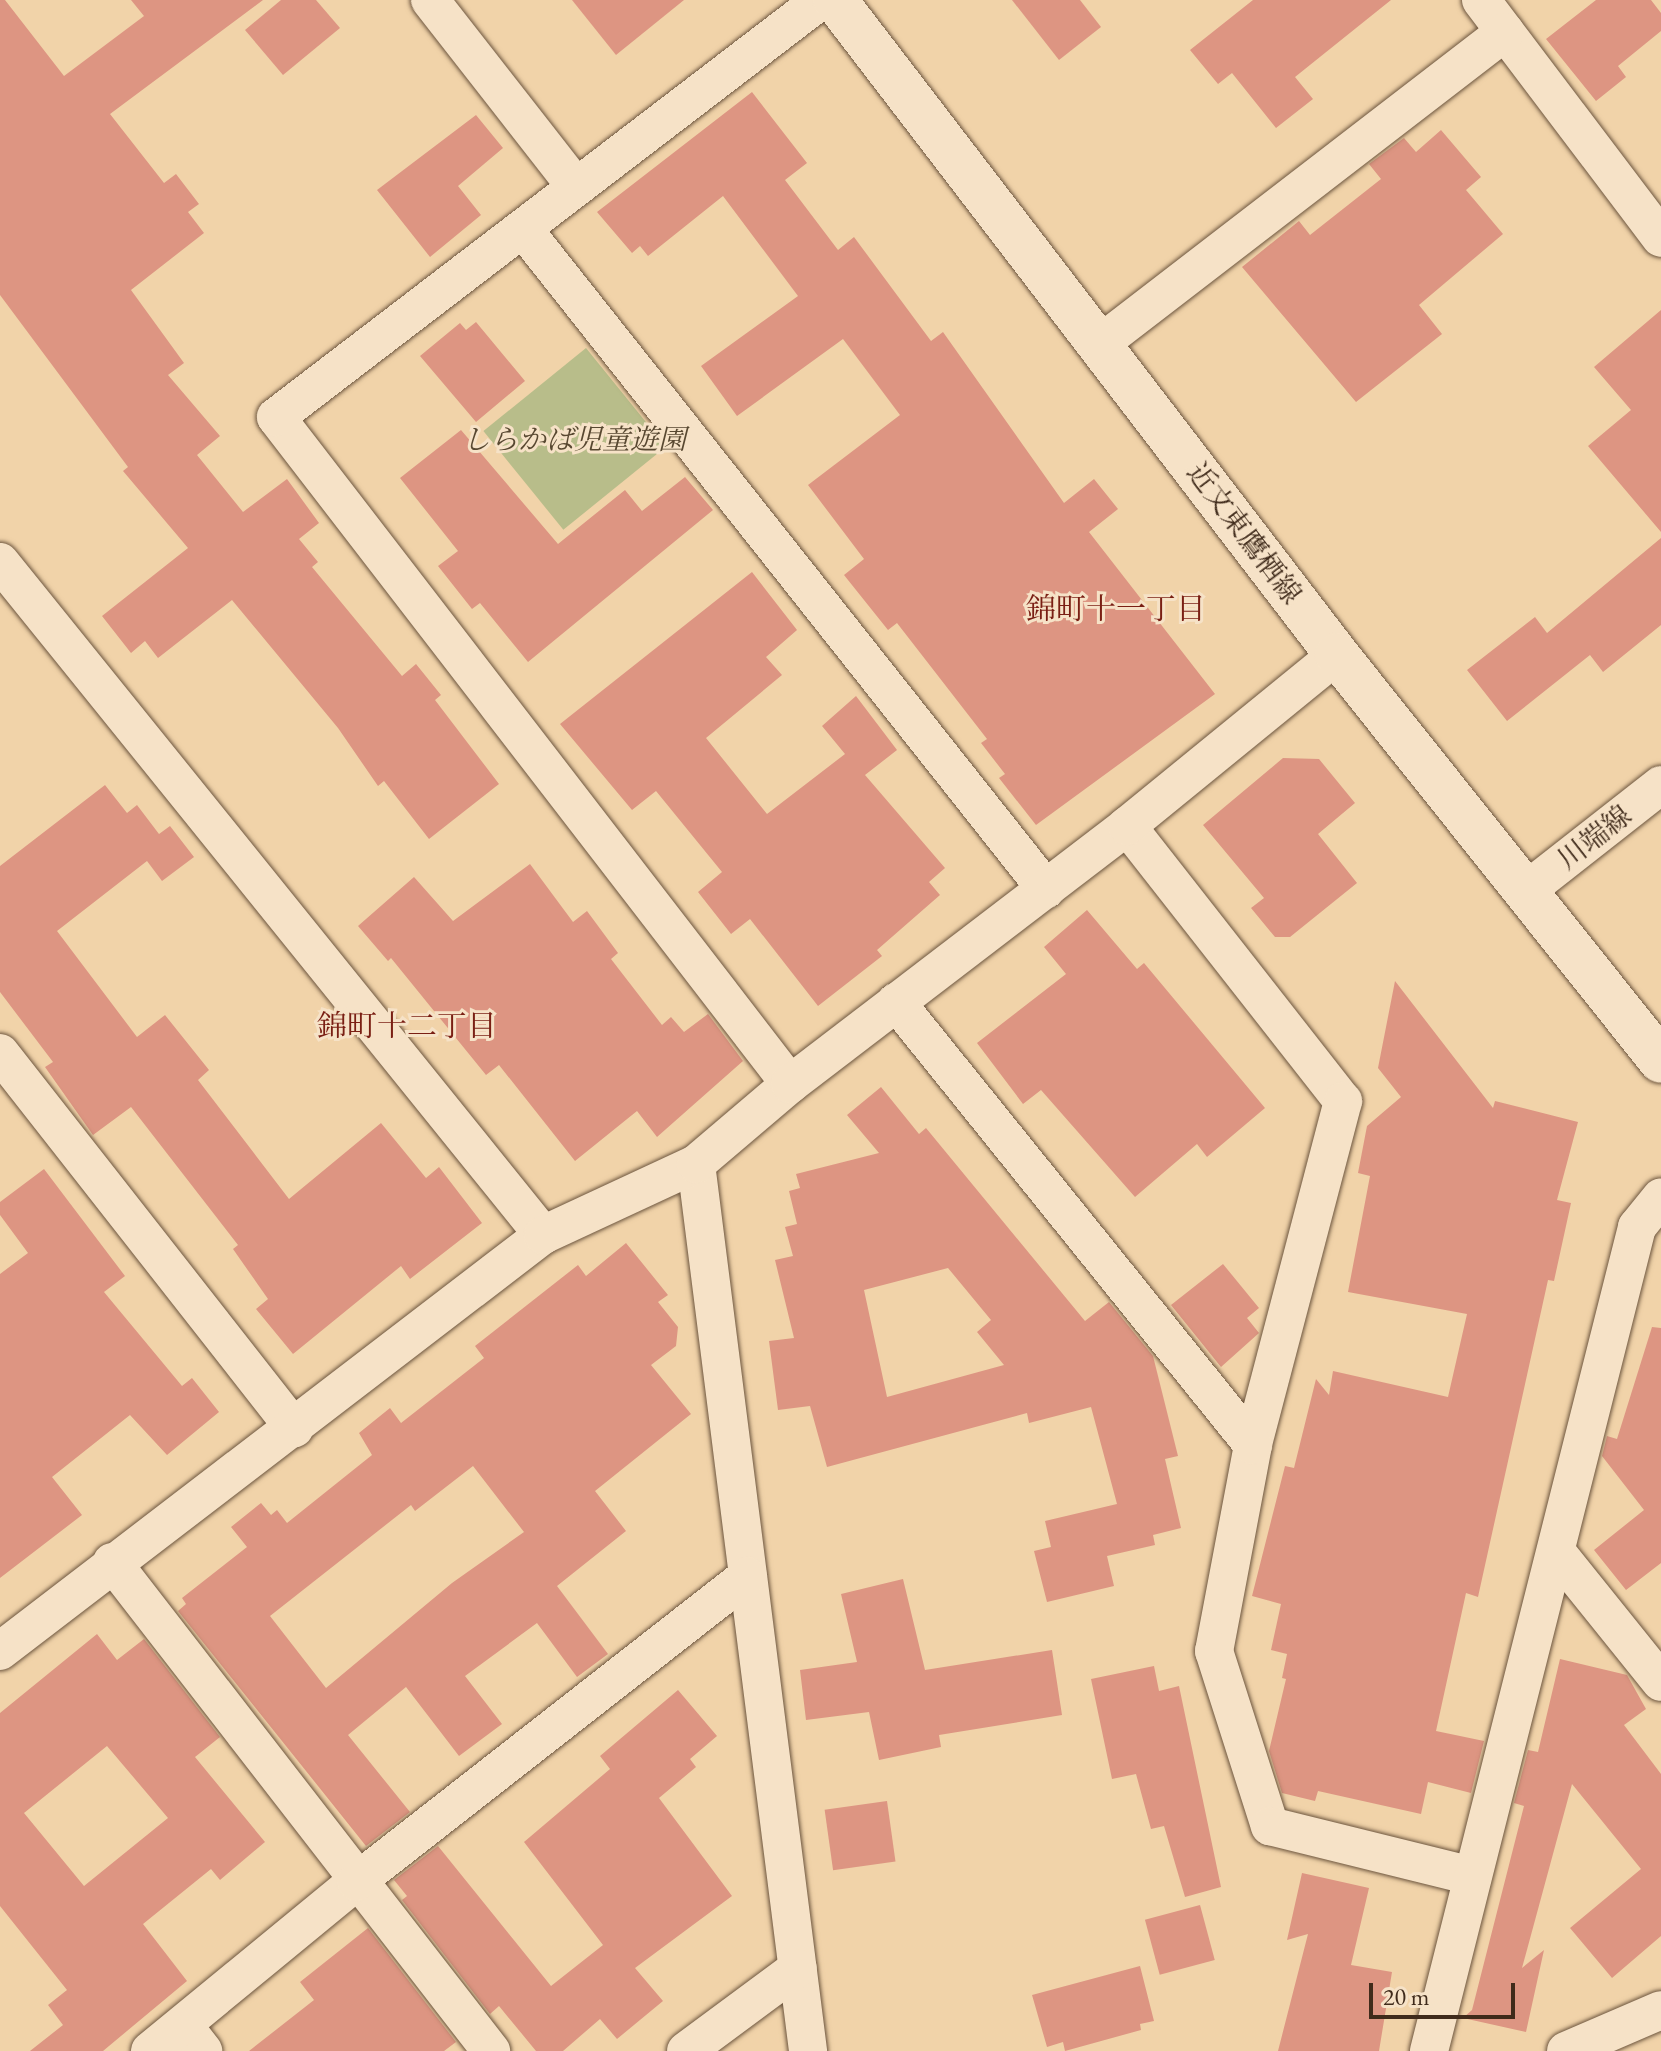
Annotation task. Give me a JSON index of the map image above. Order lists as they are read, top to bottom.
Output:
{
  "streets": {
    "street": ["近文東鷹栖線", "川端線"]
  },
  "crossings": [
    ["近文東鷹栖線", "川端線"]
  ],
  "districts": ["錦町十一丁目", "錦町十二丁目"],
  "parks": ["しらかば児童遊園"],
  "scale_bar": "20 m"
}
